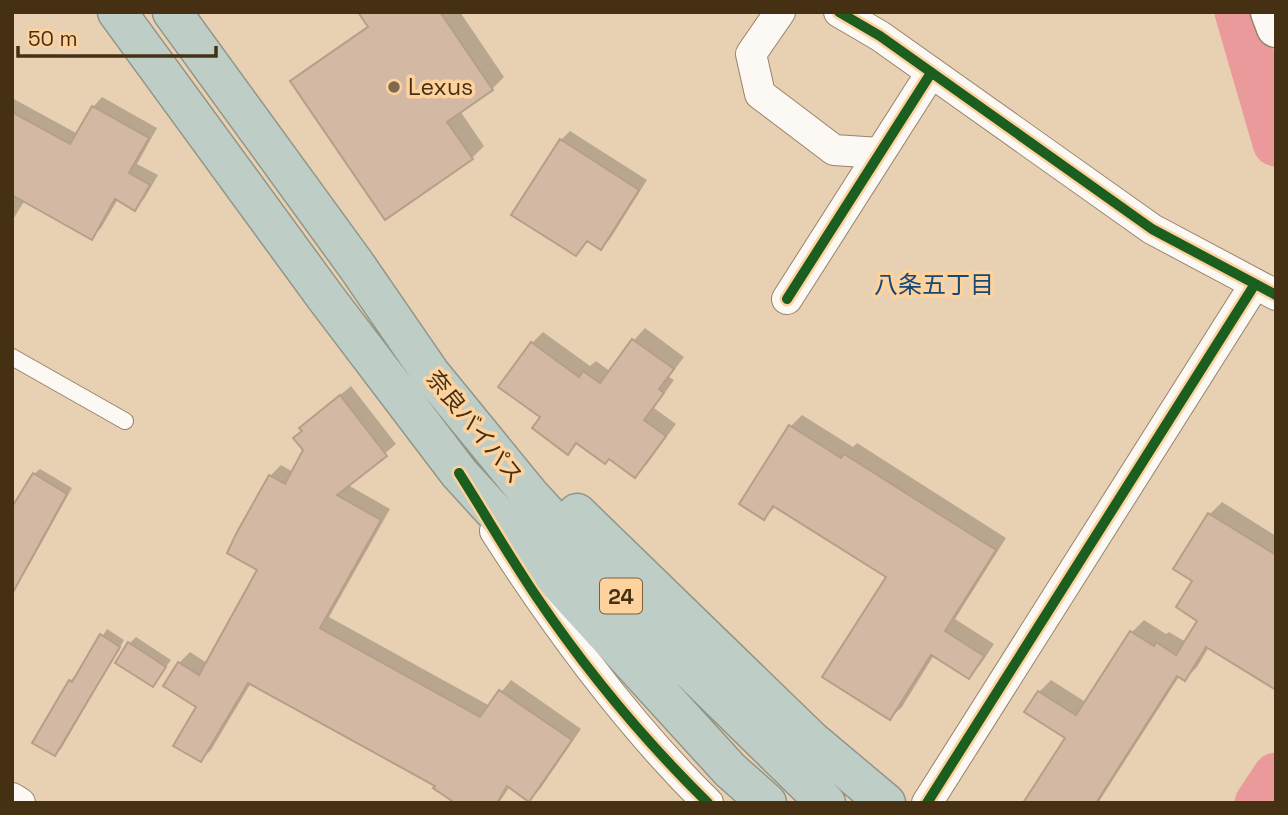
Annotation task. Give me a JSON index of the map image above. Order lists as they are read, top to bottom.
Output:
{
  "streets": {
    "highway": ["奈良バイパス", "24"]
  },
  "districts": ["八条五丁目"],
  "places": ["Lexus"],
  "scale_bar": "50 m"
}
